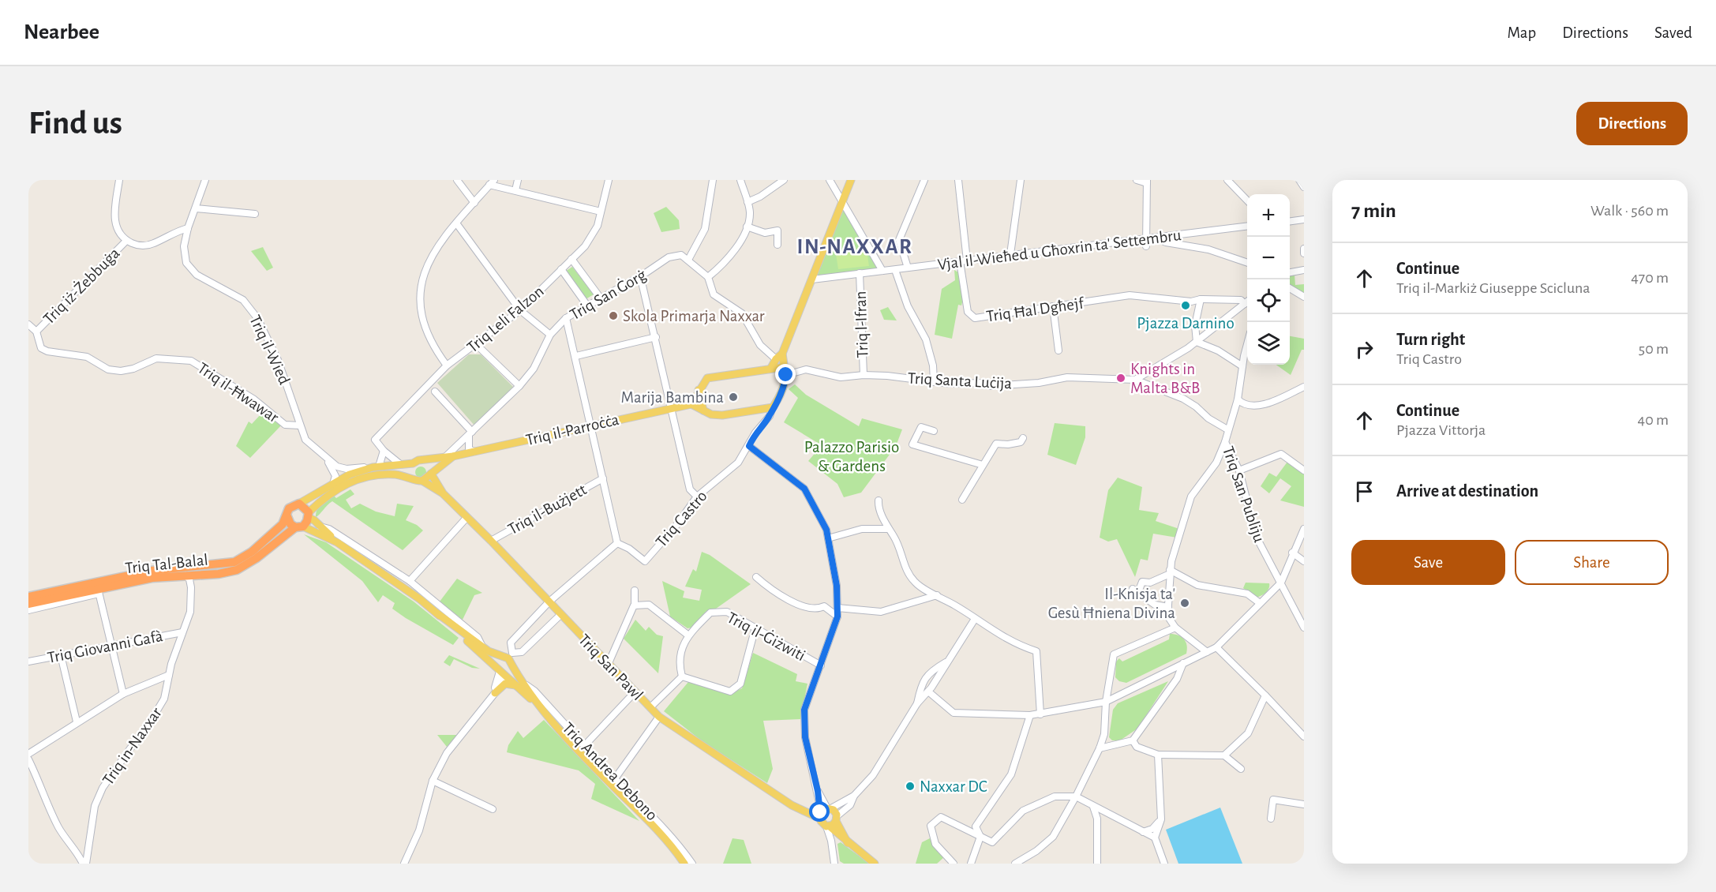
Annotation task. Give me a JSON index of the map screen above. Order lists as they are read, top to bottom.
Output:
{
  "streets": {
    "highway": ["Triq Tal-Balal"],
    "main road": ["Triq il-Parroċċa", "Triq San Pawl", "Triq Andrea Debono"],
    "street": [
      "Vjal il-Wieħed u Għoxrin ta' Settembru",
      "Triq iż-Żebbuġa",
      "Triq San Ġorġ",
      "Triq Ħal Dgħejf",
      "Triq Leli Falzon",
      "Triq l-Ifran",
      "Triq il-Wied",
      "Triq Santa Luċija",
      "Triq il-Ħwawar",
      "Triq San Publiju",
      "Triq il-Bużjett",
      "Triq Castro",
      "Triq il-Ġiżwiti",
      "Triq Giovanni Gafà",
      "Triq in-Naxxar"
    ]
  },
  "crossings": [
    ["Vjal il-Wieħed u Għoxrin ta' Settembru", "Triq Ħal Dgħejf"],
    ["Vjal il-Wieħed u Għoxrin ta' Settembru", "Triq l-Ifran"],
    ["Triq iż-Żebbuġa", "Triq il-Ħwawar"],
    ["Triq San Ġorġ", "Triq il-Parroċċa"],
    ["Triq l-Ifran", "Triq Santa Luċija"],
    ["Triq il-Wied", "Triq il-Ħwawar"],
    ["Triq il-Wied", "Triq il-Parroċċa"],
    ["Triq il-Parroċċa", "Triq Tal-Balal"],
    ["Triq il-Parroċċa", "Triq San Pawl"],
    ["Triq il-Bużjett", "Triq San Pawl"],
    ["Triq Tal-Balal", "Triq in-Naxxar"],
    ["Triq Giovanni Gafà", "Triq in-Naxxar"]
  ],
  "districts": ["IN-NAXXAR"],
  "parks": ["Palazzo Parisio & Gardens"],
  "places": [
    "Pjazza Darnino",
    "Skola Primarja Naxxar",
    "Knights in Malta B&B",
    "Marija Bambina",
    "Il-Knisja ta' Gesù Ħniena Divina",
    "Naxxar DC"
  ],
  "page": {
    "header": "Nearbee",
    "nav": ["Map", "Directions", "Saved"],
    "buttons": [
      "Directions",
      ["Save", "Share"]
    ],
    "title": "Find us",
    "heading": ["7 min", "Walk · 560 m"],
    "map_buttons": ["+", "−"],
    "list": [
      ["Continue", "Triq il-Markiż Giuseppe Scicluna", "470 m"],
      ["Turn right", "Triq Castro", "50 m"],
      ["Continue", "Pjazza Vittorja", "40 m"],
      "Arrive at destination"
    ]
  }
}
